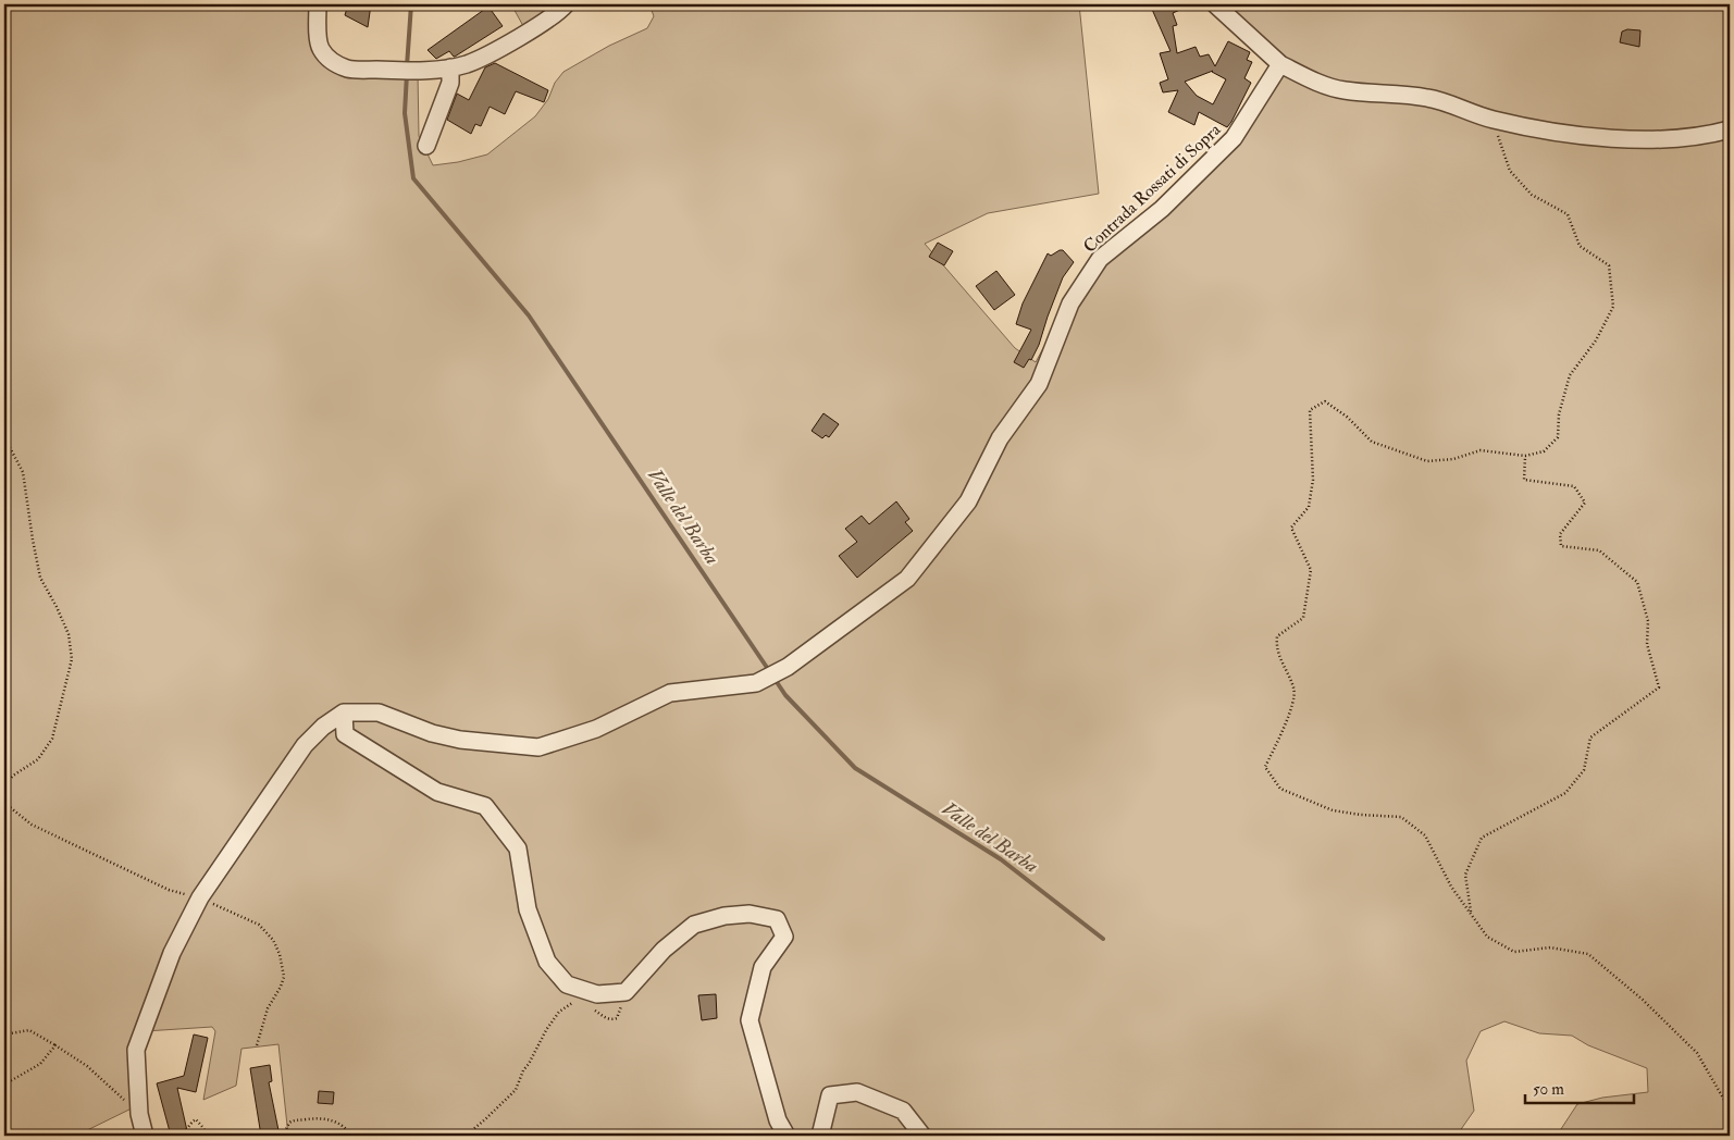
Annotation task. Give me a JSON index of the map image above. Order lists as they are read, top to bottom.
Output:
{
  "streets": {
    "street": ["Contrada Rossati di Sopra"]
  },
  "water": ["Valle del Barba"],
  "scale_bar": "50 m"
}
